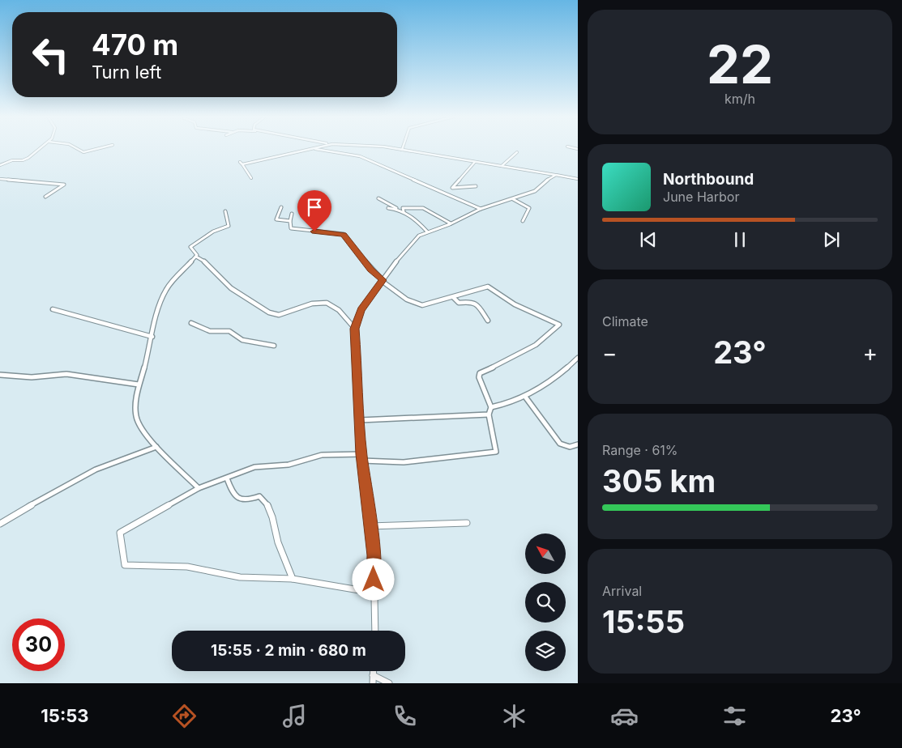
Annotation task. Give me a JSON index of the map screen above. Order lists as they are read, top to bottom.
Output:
{
  "north": "top left",
  "page": {
    "tile": [
      ["22", "km/h"],
      "Climate",
      ["Range · 61%", "305 km"],
      ["Arrival", "15:55"]
    ],
    "turn": ["470 m", "Turn left"],
    "song": ["Northbound", "June Harbor"],
    "heat": ["−", "23°", "+"],
    "limit": "30",
    "trip": "15:55 · 2 min · 680 m",
    "tabs": ["15:53", "23°"]
  }
}
